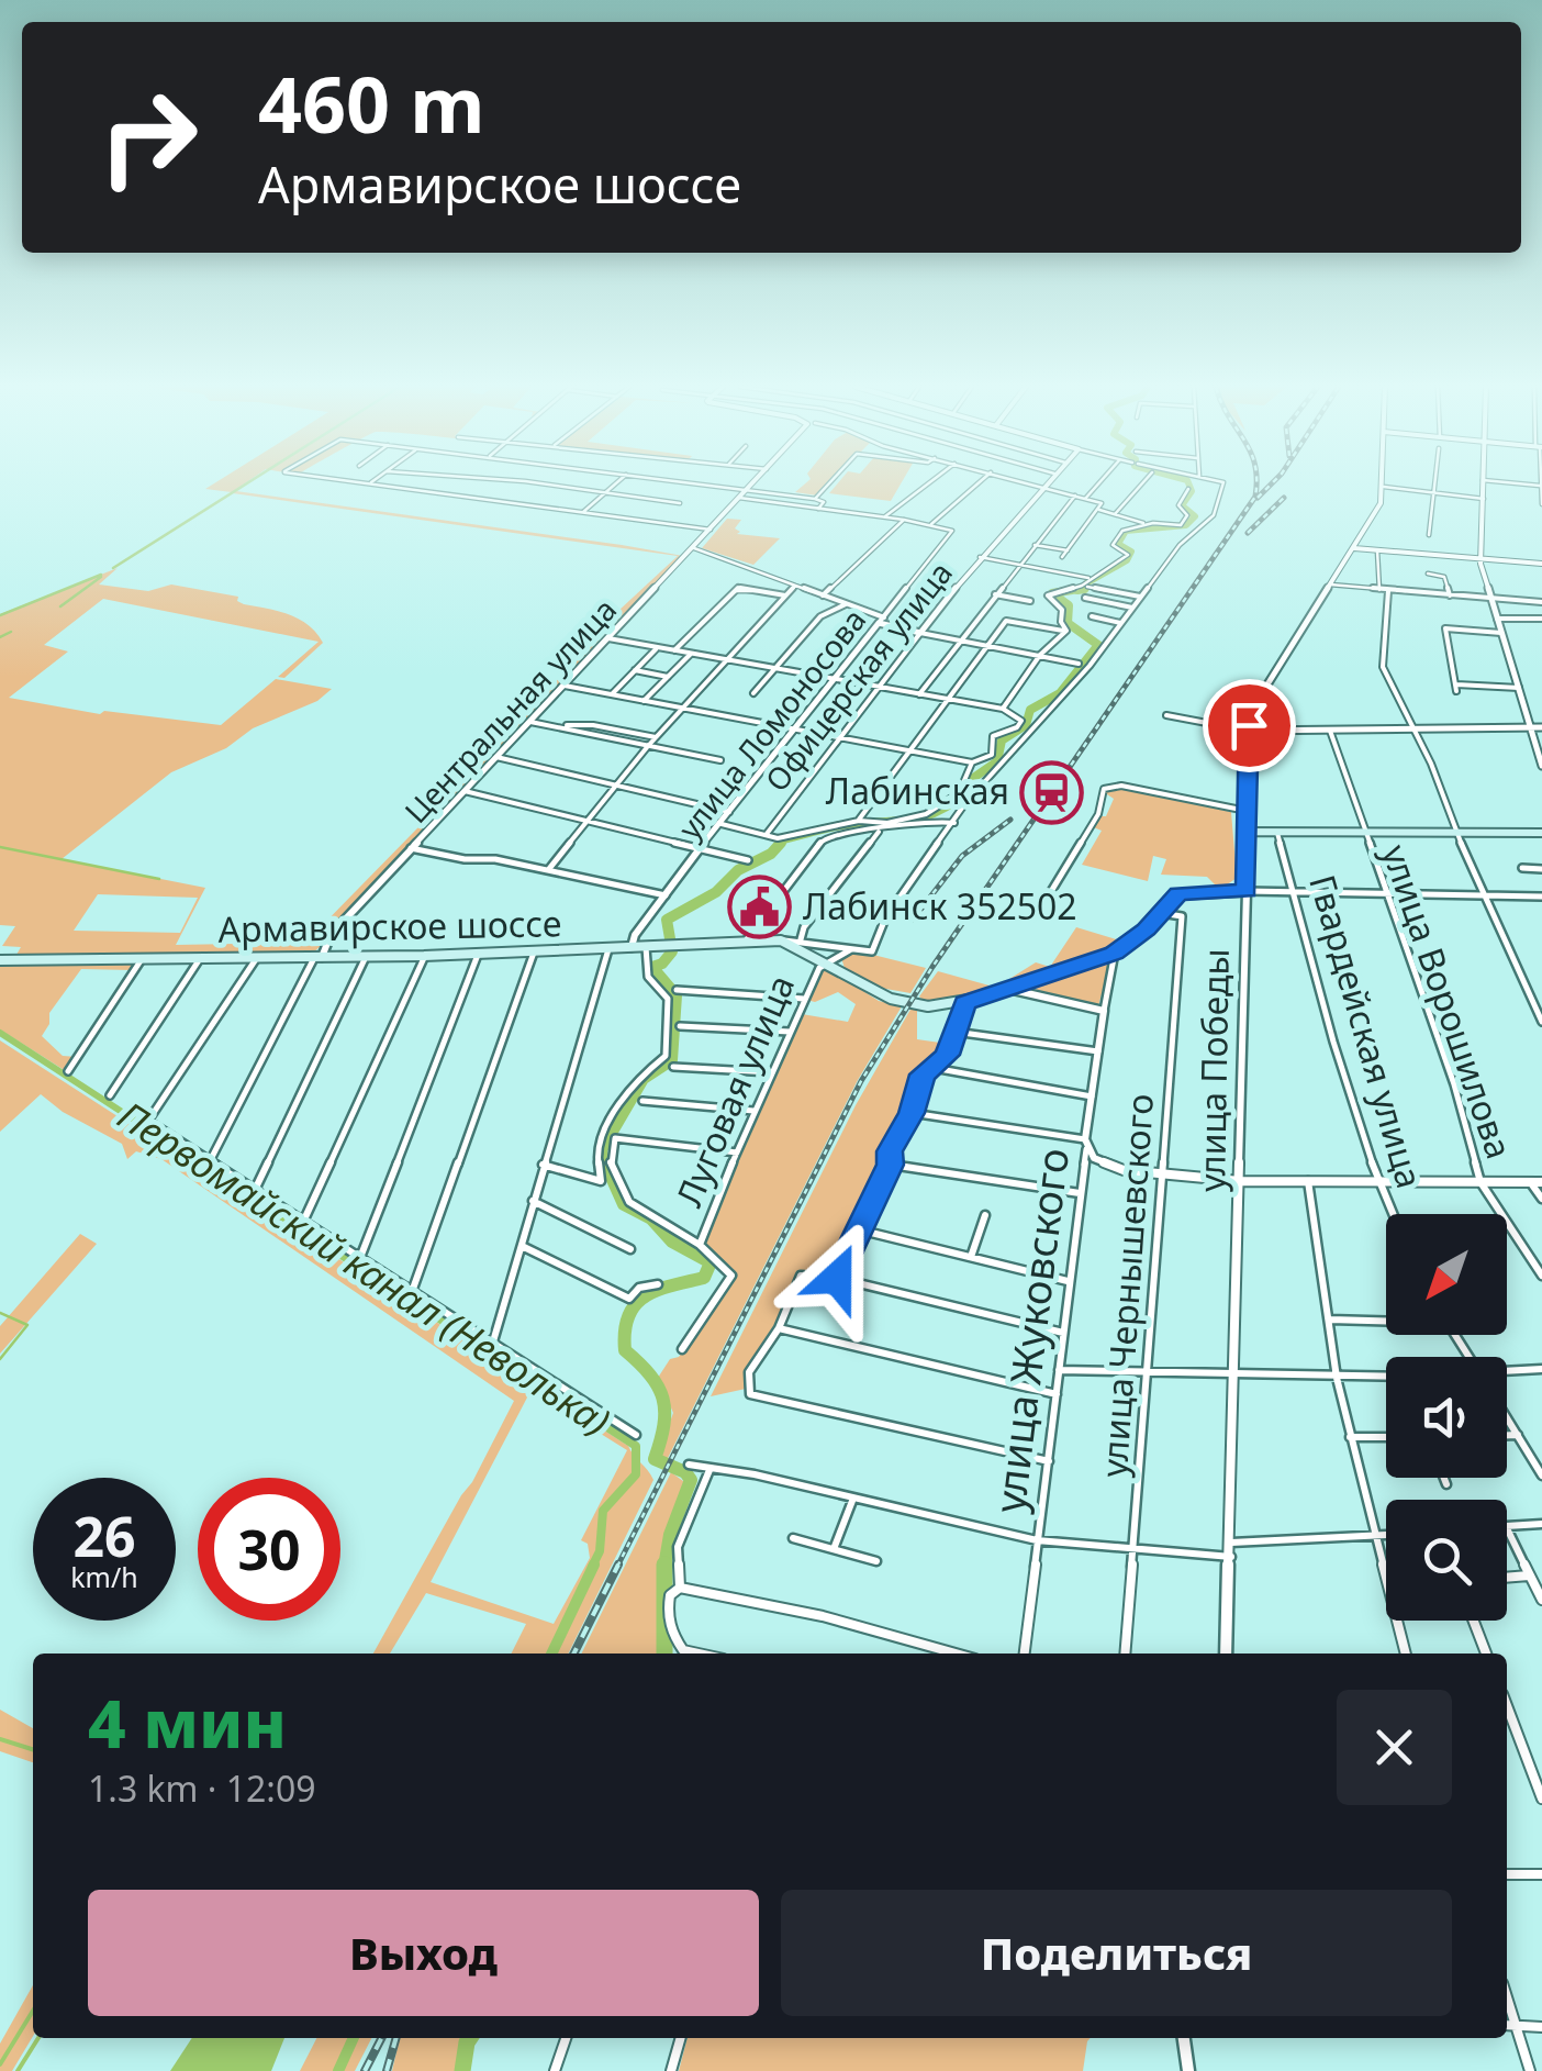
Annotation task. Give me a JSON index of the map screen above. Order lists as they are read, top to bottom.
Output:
{
  "streets": {
    "main road": ["Армавирское шоссе", "улица Победы"],
    "street": [
      "Офицерская улица",
      "Центральная улица",
      "улица Ломоносова",
      "улица Ворошилова",
      "Гвардейская улица",
      "Луговая улица",
      "улица Чернышевского",
      "улица Жуковского"
    ]
  },
  "crossings": [
    ["Центральная улица", "Армавирское шоссе"],
    ["улица Ломоносова", "Армавирское шоссе"],
    ["Армавирское шоссе", "улица Победы"],
    ["Армавирское шоссе", "Луговая улица"],
    ["Армавирское шоссе", "улица Чернышевского"],
    ["Армавирское шоссе", "улица Жуковского"]
  ],
  "water": ["Первомайский канал (Неволька)"],
  "places": {
    "station": ["Лабинская"],
    "public building": ["Лабинск 352502"]
  },
  "north": "bottom left",
  "page": {
    "turn": ["460 m", "Армавирское шоссе"],
    "speed": "26 km/h",
    "limit": "30",
    "heading": ["4 мин", "1.3 km · 12:09"],
    "buttons": ["Выход", "Поделиться"]
  }
}
